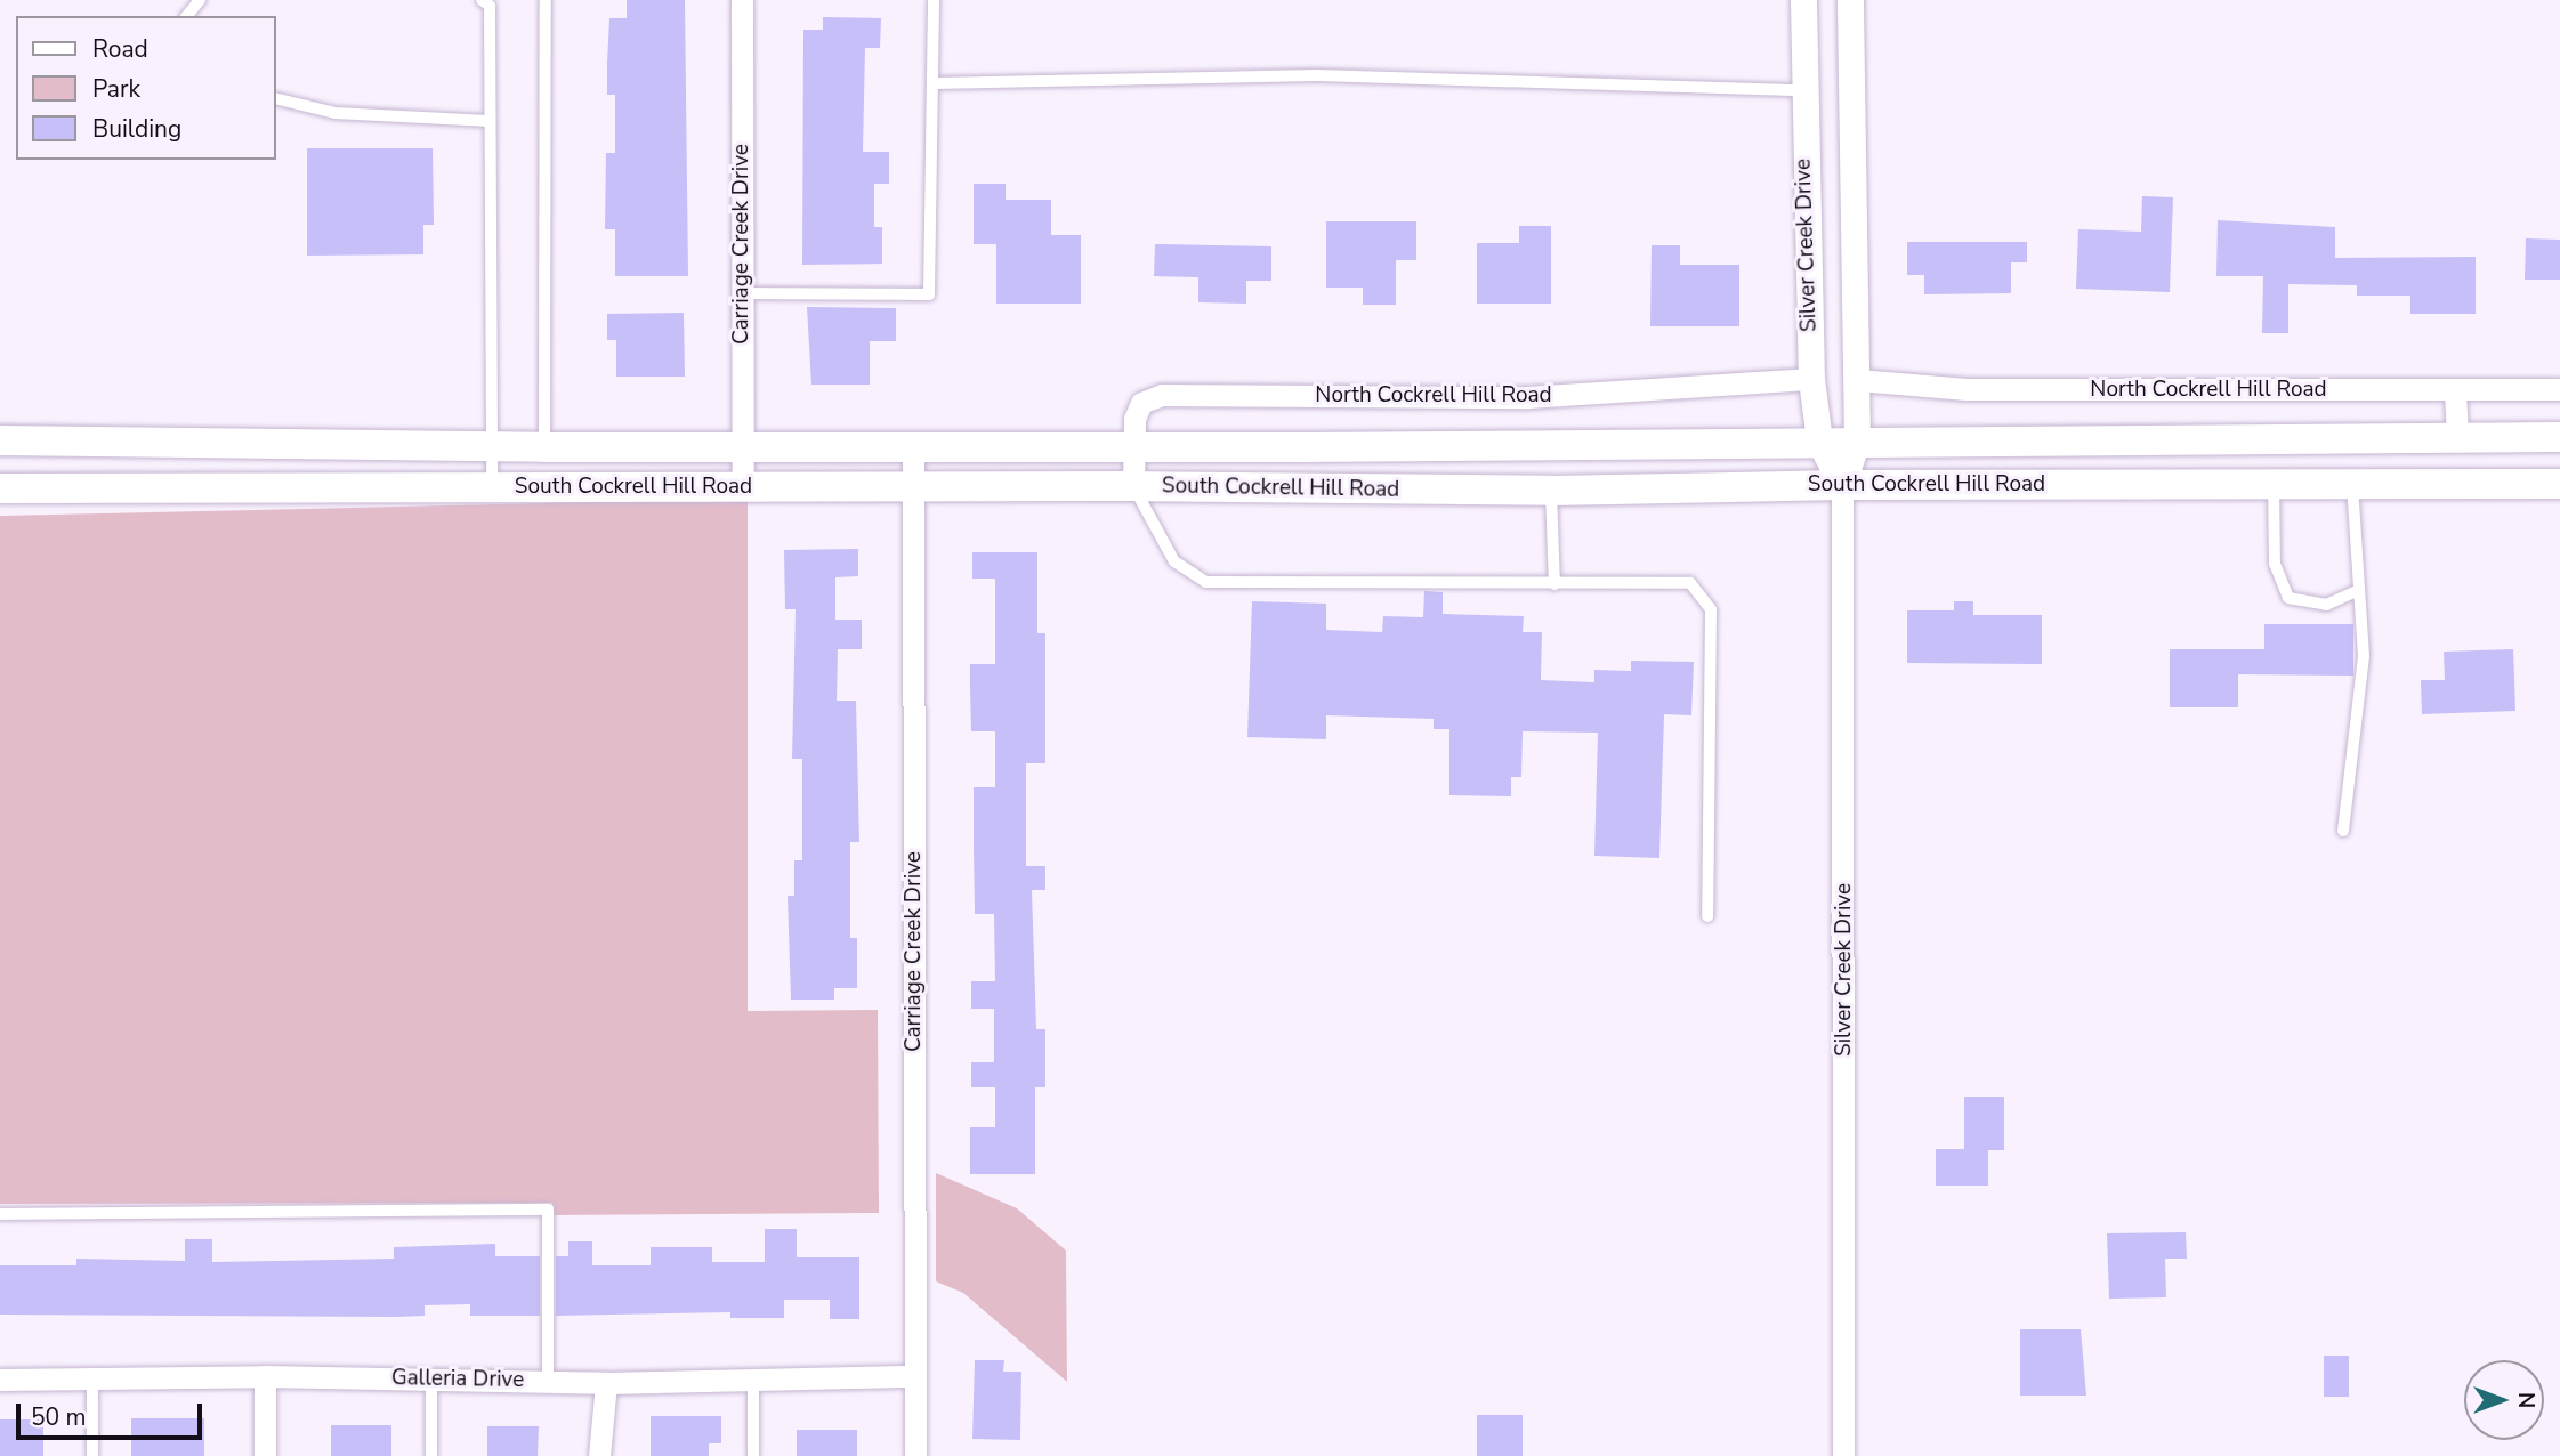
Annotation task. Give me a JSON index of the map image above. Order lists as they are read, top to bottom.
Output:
{
  "streets": {
    "main road": ["South Cockrell Hill Road"],
    "street": [
      "Carriage Creek Drive",
      "Silver Creek Drive",
      "North Cockrell Hill Road",
      "Galleria Drive"
    ]
  },
  "crossings": [
    ["Carriage Creek Drive", "South Cockrell Hill Road"],
    ["Carriage Creek Drive", "Galleria Drive"],
    ["Silver Creek Drive", "North Cockrell Hill Road"],
    ["Silver Creek Drive", "South Cockrell Hill Road"],
    ["North Cockrell Hill Road", "South Cockrell Hill Road"]
  ],
  "legend": ["Road", "Park", "Building"],
  "scale_bar": "50 m",
  "north": "right"
}
